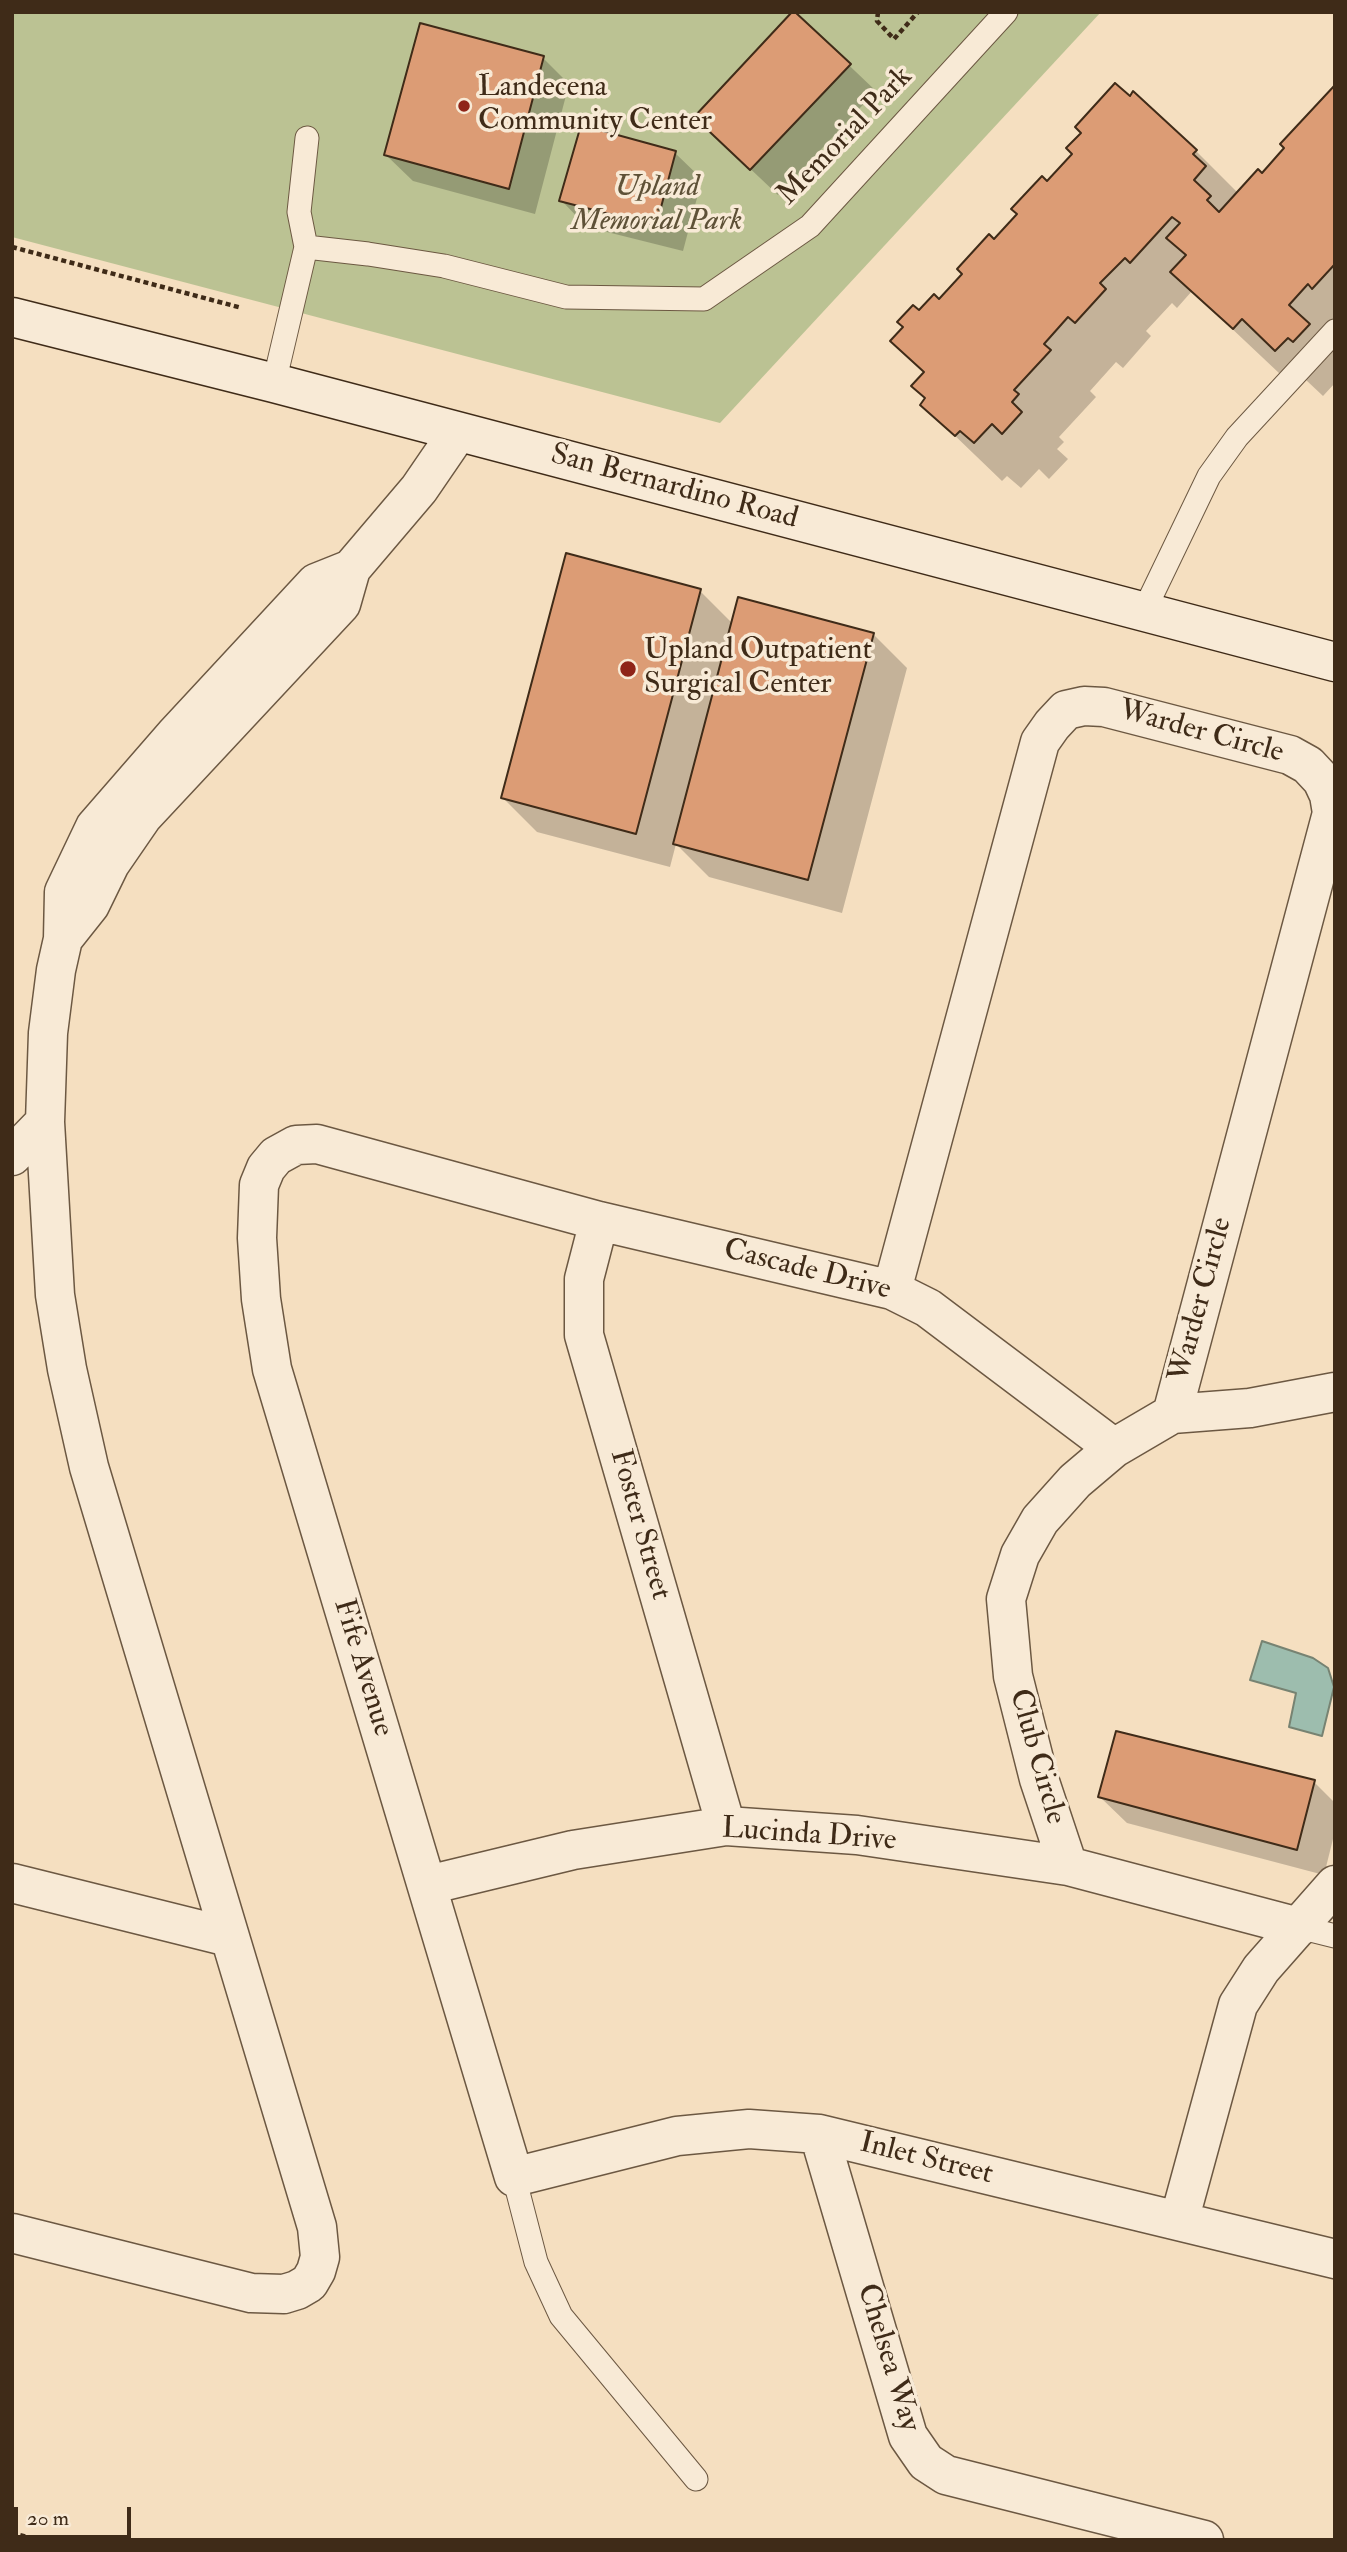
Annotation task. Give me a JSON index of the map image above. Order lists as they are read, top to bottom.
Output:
{
  "streets": {
    "street": [
      "San Bernardino Road",
      "Warder Circle",
      "Cascade Drive",
      "Foster Street",
      "Fife Avenue",
      "Club Circle",
      "Lucinda Drive",
      "Inlet Street",
      "Chelsea Way"
    ],
    "lane": ["Memorial Park"]
  },
  "crossings": [
    ["Warder Circle", "Cascade Drive"],
    ["Cascade Drive", "Foster Street"],
    ["Cascade Drive", "Fife Avenue"],
    ["Cascade Drive", "Club Circle"],
    ["Foster Street", "Lucinda Drive"],
    ["Fife Avenue", "Lucinda Drive"],
    ["Fife Avenue", "Inlet Street"],
    ["Club Circle", "Lucinda Drive"],
    ["Inlet Street", "Chelsea Way"]
  ],
  "parks": ["Upland Memorial Park"],
  "places": ["Landecena Community Center", "Upland Outpatient Surgical Center"],
  "scale_bar": "20 m"
}
